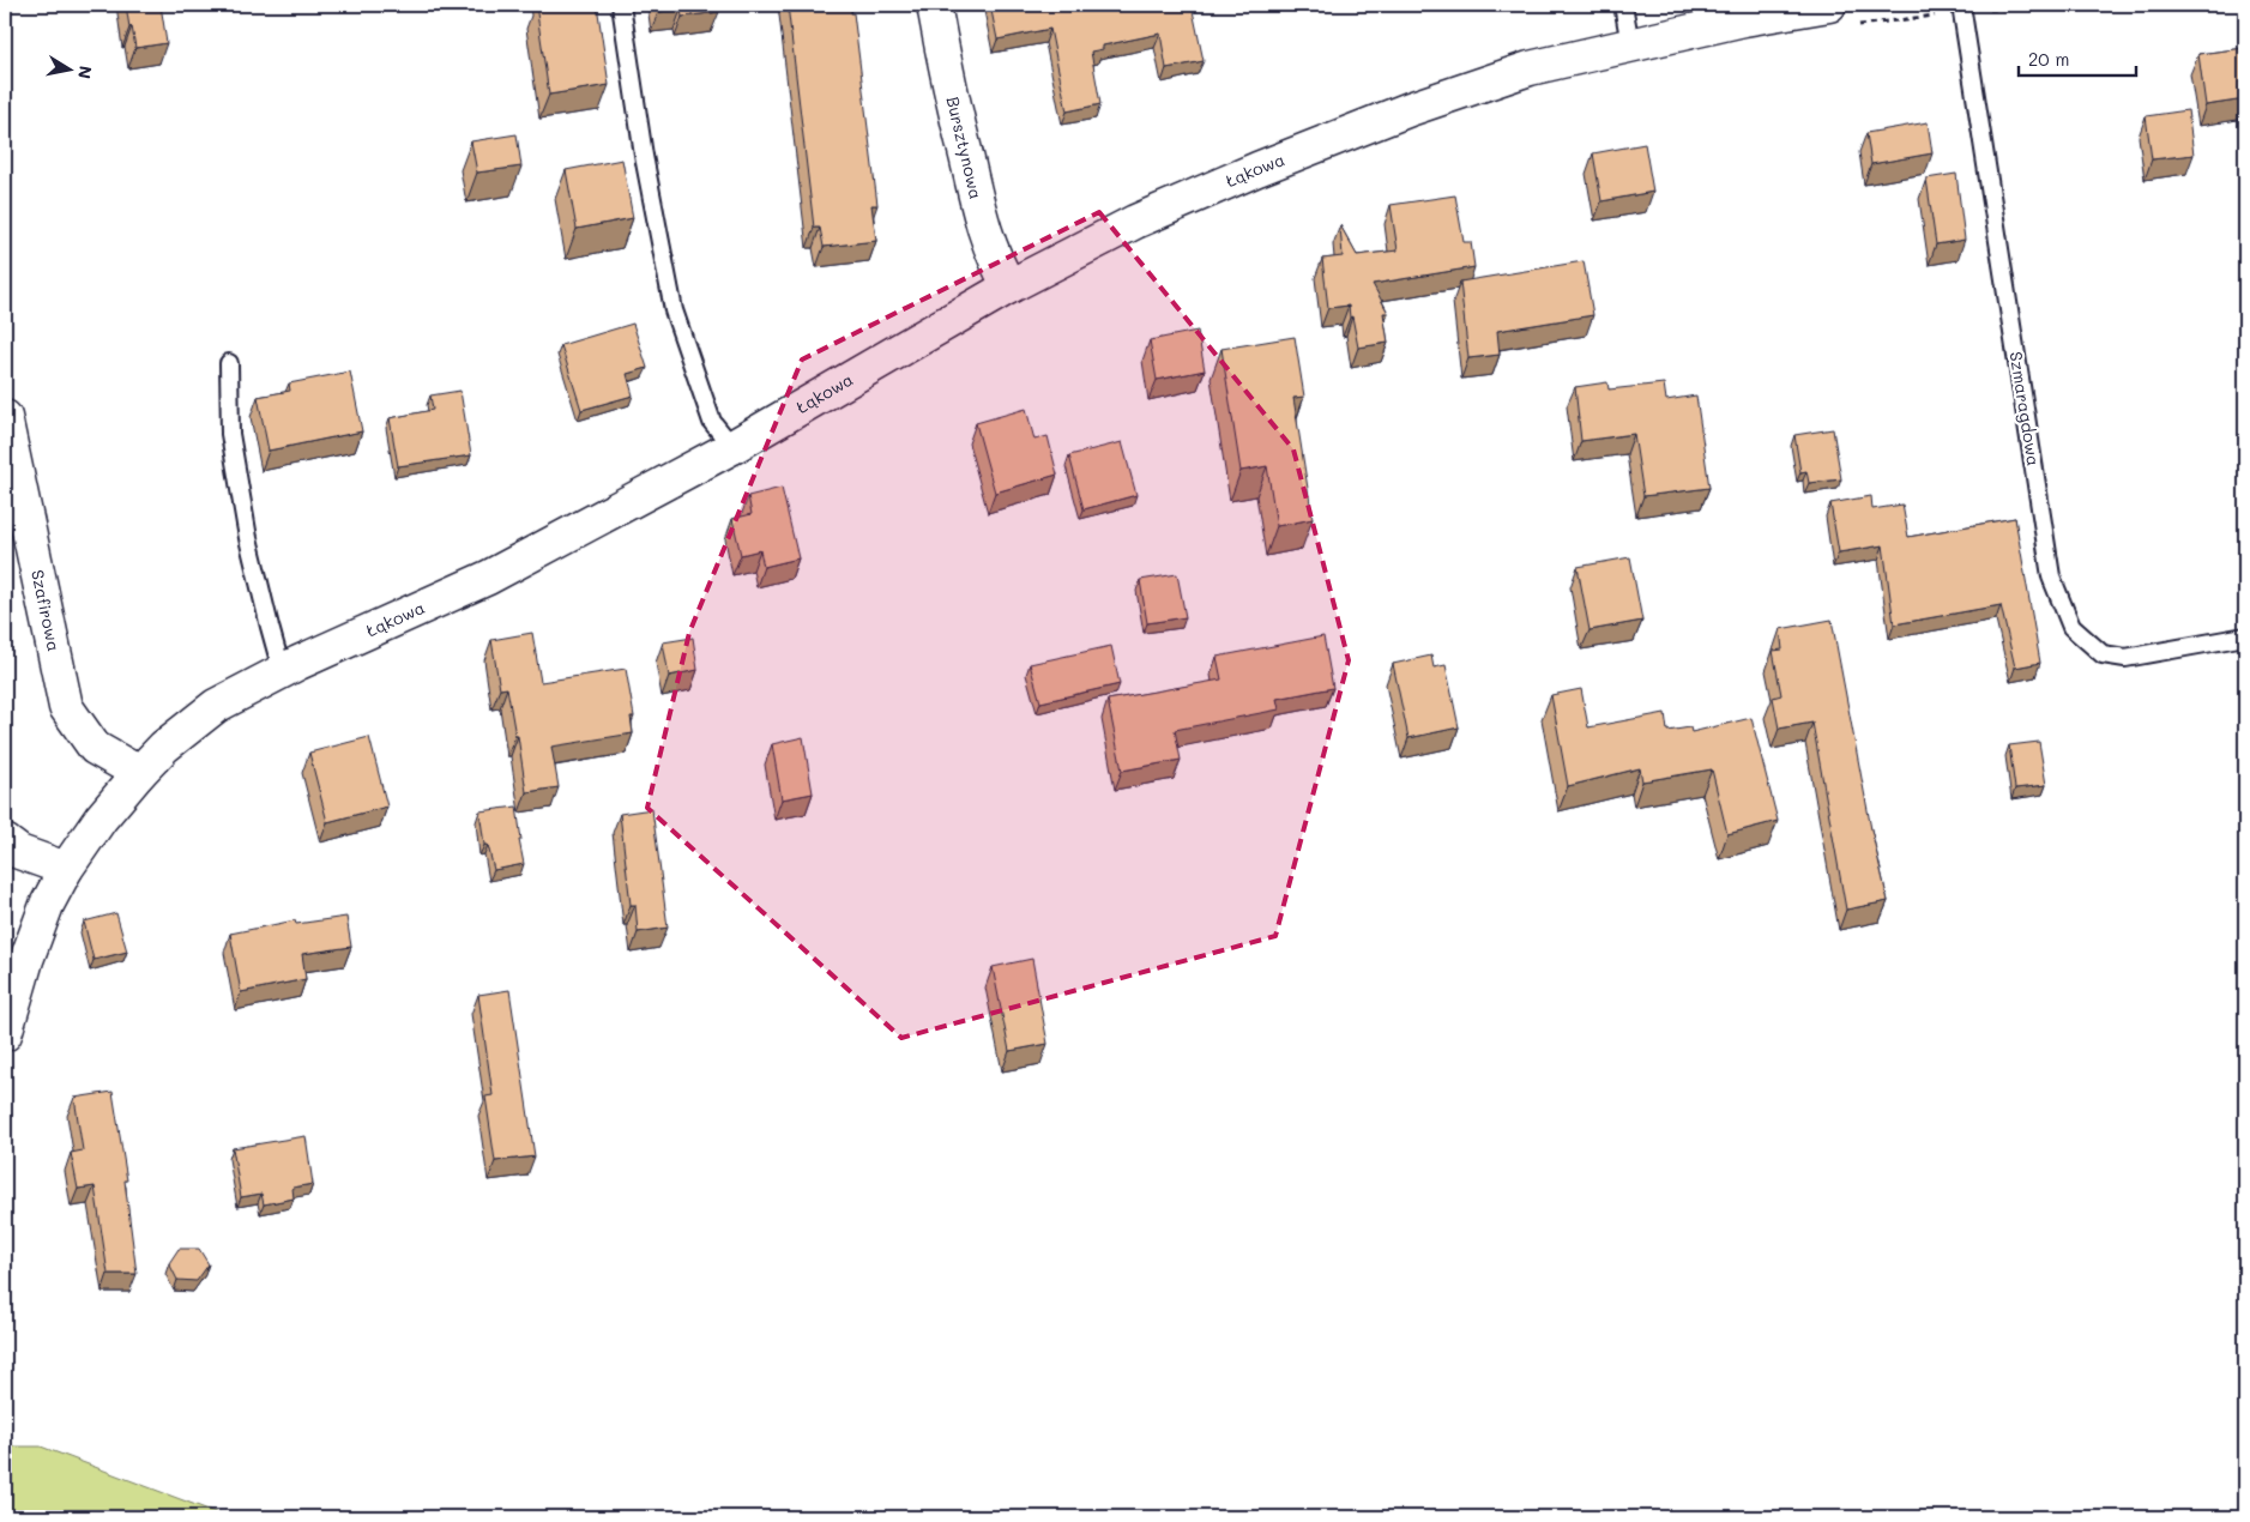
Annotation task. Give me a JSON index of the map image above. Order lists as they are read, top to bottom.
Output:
{
  "streets": {
    "street": ["Bursztynowa", "Łąkowa", "Szafirowa"],
    "lane": ["Szmaragdowa"]
  },
  "crossings": [
    ["Bursztynowa", "Łąkowa"],
    ["Łąkowa", "Szafirowa"]
  ],
  "scale_bar": "20 m",
  "north": "right"
}
